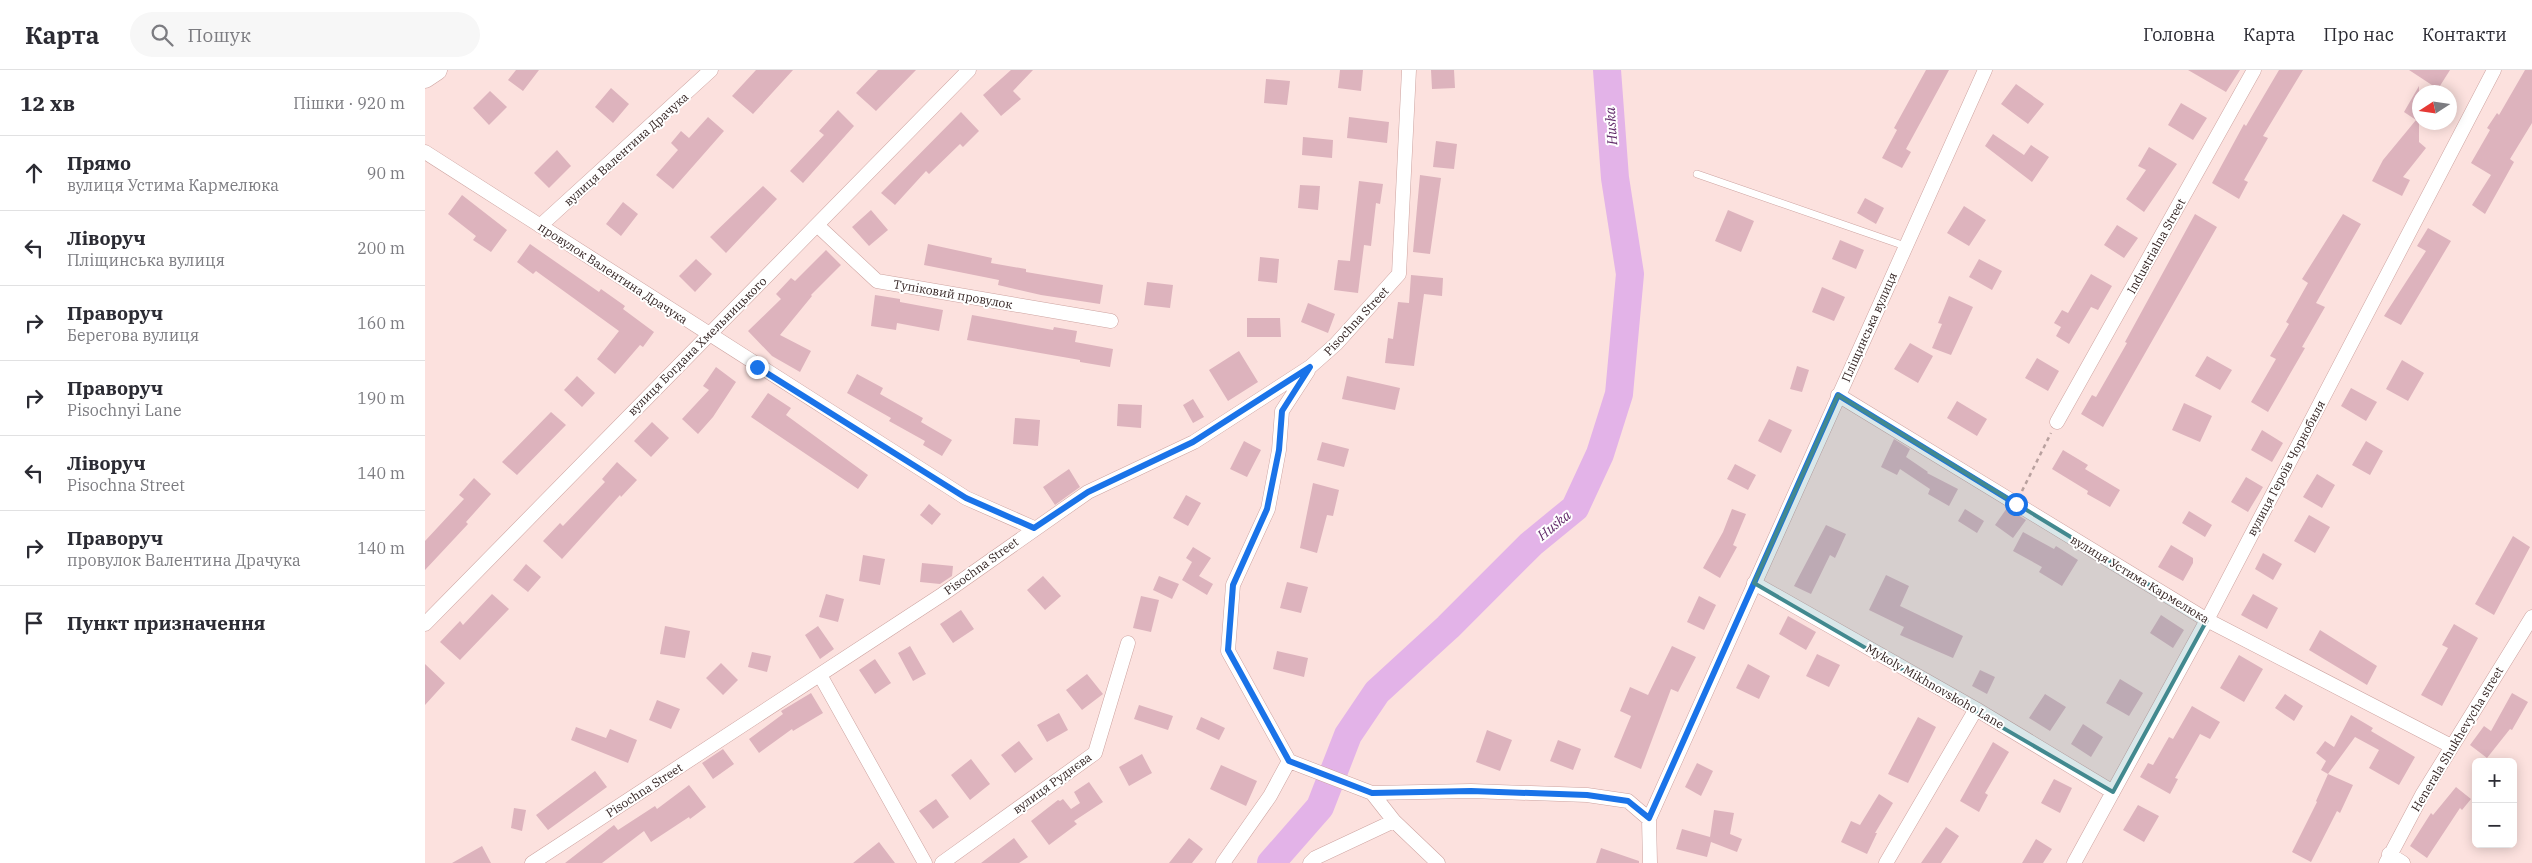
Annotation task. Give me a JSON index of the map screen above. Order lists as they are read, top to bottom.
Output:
{
  "streets": {
    "street": [
      "вулиця Валентина Драчука",
      "Industrialna Street",
      "провулок Валентина Драчука",
      "Тупіковий провулок",
      "Pisochna Street",
      "Пліщинська вулиця",
      "вулиця Богдана Хмельницького",
      "вулиця Героїв Чорнобиля",
      "вулиця Устима Кармелюка",
      "Mykoly Mikhnovskoho Lane",
      "Henerala Shukhevycha street",
      "вулиця Руднєва"
    ]
  },
  "crossings": [
    ["вулиця Валентина Драчука", "провулок Валентина Драчука"],
    ["провулок Валентина Драчука", "Pisochna Street"],
    ["провулок Валентина Драчука", "вулиця Богдана Хмельницького"],
    ["Тупіковий провулок", "вулиця Богдана Хмельницького"],
    ["Пліщинська вулиця", "вулиця Устима Кармелюка"],
    ["Пліщинська вулиця", "Mykoly Mikhnovskoho Lane"],
    ["вулиця Героїв Чорнобиля", "вулиця Устима Кармелюка"],
    ["вулиця Героїв Чорнобиля", "Mykoly Mikhnovskoho Lane"],
    ["вулиця Устима Кармелюка", "Henerala Shukhevycha street"]
  ],
  "water": ["Huska"],
  "north": "left",
  "page": {
    "header": "Карта",
    "search": "Пошук",
    "nav": [
      "Головна",
      "Карта",
      "Про нас",
      "Контакти"
    ],
    "heading": ["12 хв", "Пішки · 920 m"],
    "list": [
      ["Прямо", "вулиця Устима Кармелюка", "90 m"],
      ["Ліворуч", "Пліщинська вулиця", "200 m"],
      ["Праворуч", "Берегова вулиця", "160 m"],
      ["Праворуч", "Pisochnyi Lane", "190 m"],
      ["Ліворуч", "Pisochna Street", "140 m"],
      ["Праворуч", "провулок Валентина Драчука", "140 m"],
      "Пункт призначення"
    ],
    "map_buttons": ["+", "−"]
  }
}
